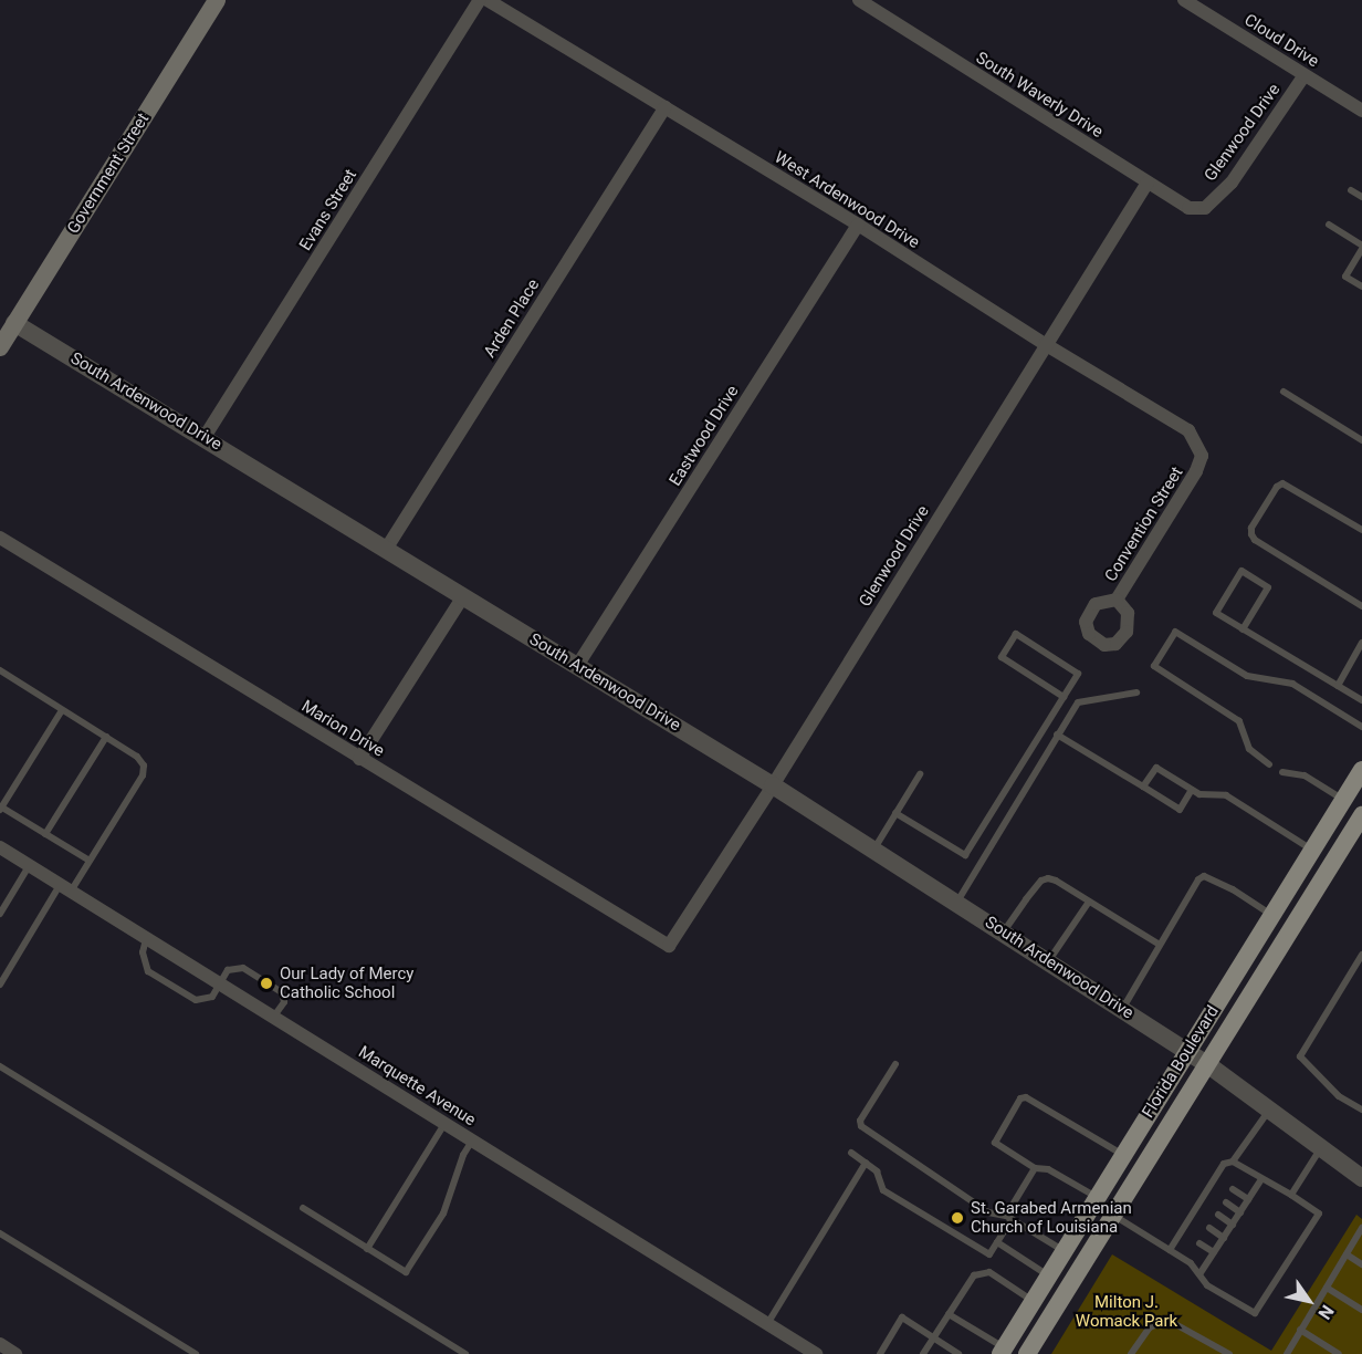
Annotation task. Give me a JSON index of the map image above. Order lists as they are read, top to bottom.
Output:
{
  "streets": {
    "main road": ["Government Street", "Florida Boulevard"],
    "street": [
      "Cloud Drive",
      "South Waverly Drive",
      "Glenwood Drive",
      "West Ardenwood Drive",
      "Evans Street",
      "Arden Place",
      "South Ardenwood Drive",
      "Eastwood Drive",
      "Convention Street",
      "Marion Drive",
      "Marquette Avenue"
    ]
  },
  "crossings": [
    ["Cloud Drive", "Glenwood Drive"],
    ["South Waverly Drive", "Glenwood Drive"],
    ["Glenwood Drive", "West Ardenwood Drive"],
    ["Glenwood Drive", "South Ardenwood Drive"],
    ["Glenwood Drive", "Marion Drive"],
    ["Government Street", "South Ardenwood Drive"],
    ["West Ardenwood Drive", "Arden Place"],
    ["West Ardenwood Drive", "Eastwood Drive"],
    ["West Ardenwood Drive", "Convention Street"],
    ["Evans Street", "South Ardenwood Drive"],
    ["Arden Place", "South Ardenwood Drive"],
    ["South Ardenwood Drive", "Eastwood Drive"],
    ["South Ardenwood Drive", "Florida Boulevard"]
  ],
  "parks": ["Milton J. Womack Park"],
  "places": ["Our Lady of Mercy Catholic School", "St. Garabed Armenian Church of Louisiana"],
  "north": "bottom right"
}
